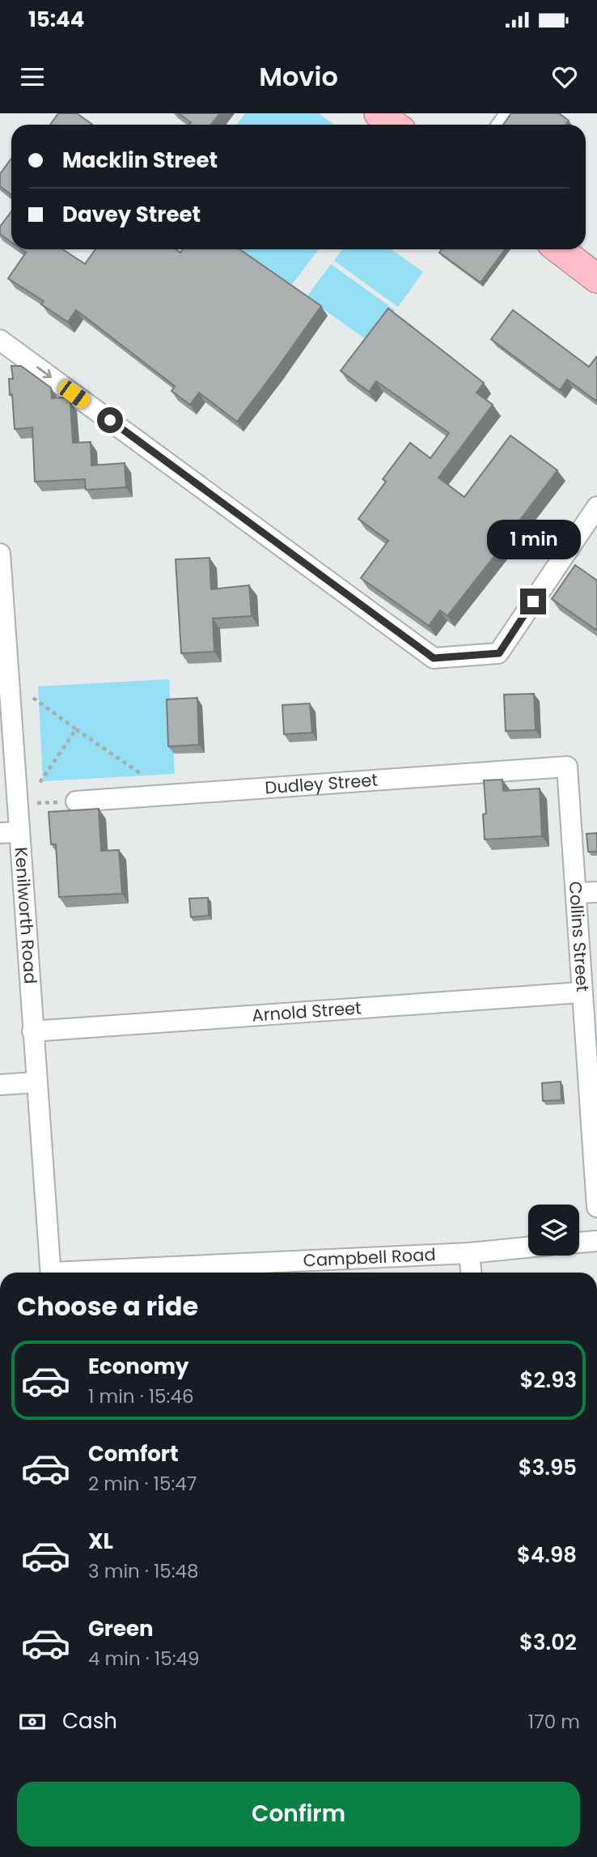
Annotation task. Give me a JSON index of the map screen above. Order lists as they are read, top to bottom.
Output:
{
  "streets": {
    "street": [
      "Dudley Street",
      "Kenilworth Road",
      "Collins Street",
      "Arnold Street",
      "Campbell Road"
    ]
  },
  "crossings": [
    ["Dudley Street", "Collins Street"],
    ["Kenilworth Road", "Arnold Street"],
    ["Collins Street", "Arnold Street"]
  ],
  "page": {
    "status": "15:44",
    "header": "Movio",
    "banner": ["Macklin Street", "Davey Street"],
    "bubble": "1 min",
    "heading": "Choose a ride",
    "list": [
      {
        "name": "Economy",
        "note": "1 min · 15:46",
        "value": "$2.93"
      },
      {
        "name": "Comfort",
        "note": "2 min · 15:47",
        "value": "$3.95"
      },
      {
        "name": "XL",
        "note": "3 min · 15:48",
        "value": "$4.98"
      },
      {
        "name": "Green",
        "note": "4 min · 15:49",
        "value": "$3.02"
      }
    ],
    "pay": ["Cash", "170 m"],
    "buttons": "Confirm"
  }
}
